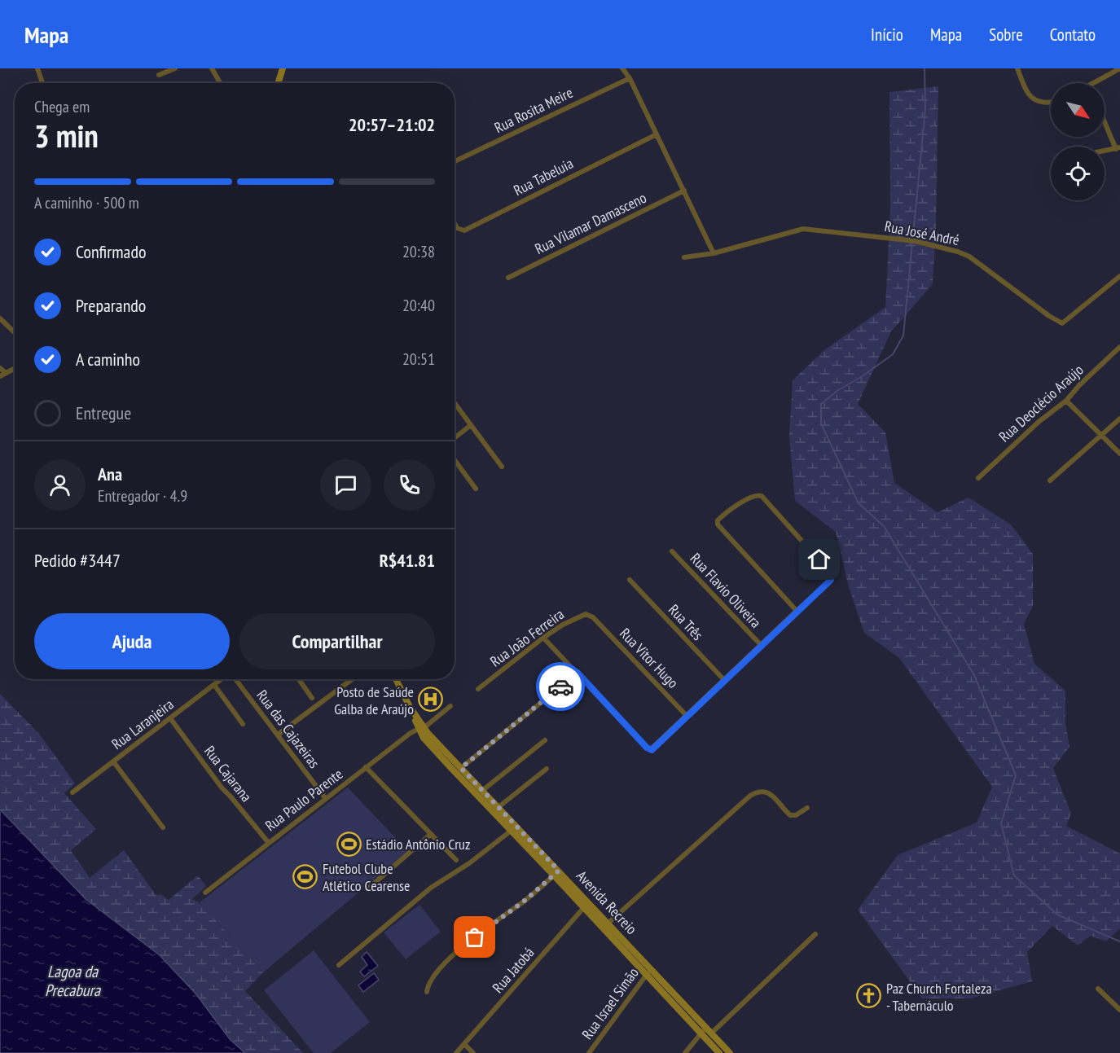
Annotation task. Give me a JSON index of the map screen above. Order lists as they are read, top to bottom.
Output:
{
  "streets": {
    "main road": ["Avenida Recreio"],
    "street": [
      "Rua Rosita Meire",
      "Rua Tabeluia",
      "Rua Vilamar Damasceno",
      "Rua José André",
      "Rua Deoclécio Araújo",
      "Rua Flavio Oliveira",
      "Rua Três",
      "Rua João Ferreira",
      "Rua Vitor Hugo",
      "Rua Laranjeira",
      "Rua das Cajazeiras",
      "Rua Cajarana",
      "Rua Paulo Parente",
      "Rua Jatobá",
      "Rua Israel Simão"
    ]
  },
  "crossings": [
    ["Rua João Ferreira", "Rua Vitor Hugo"],
    ["Rua Laranjeira", "Rua Cajarana"],
    ["Rua das Cajazeiras", "Rua Paulo Parente"],
    ["Rua Cajarana", "Rua Paulo Parente"],
    ["Rua Paulo Parente", "Avenida Recreio"],
    ["Avenida Recreio", "Rua Jatobá"],
    ["Avenida Recreio", "Rua Israel Simão"]
  ],
  "water": ["Lagoa da Precabura"],
  "places": {
    "hospital": ["Posto de Saúde Galba de Araújo"],
    "sports": ["Estádio Antônio Cruz", "Futebol Clube Atlético Cearense"],
    "church": ["Paz Church Fortaleza - Tabernáculo"]
  },
  "north": "bottom right",
  "page": {
    "header": "Mapa",
    "nav": [
      "Início",
      "Mapa",
      "Sobre",
      "Contato"
    ],
    "heading": ["3 min", "Chega em", "20:57–21:02"],
    "panel": [
      "Ana",
      "Entregador · 4.9",
      "Pedido #3447",
      "R$41.81"
    ],
    "bar": "A caminho · 500 m",
    "list": [
      ["Confirmado", "20:38"],
      ["Preparando", "20:40"],
      ["A caminho", "20:51"],
      "Entregue"
    ],
    "buttons": ["Ajuda", "Compartilhar"]
  }
}
